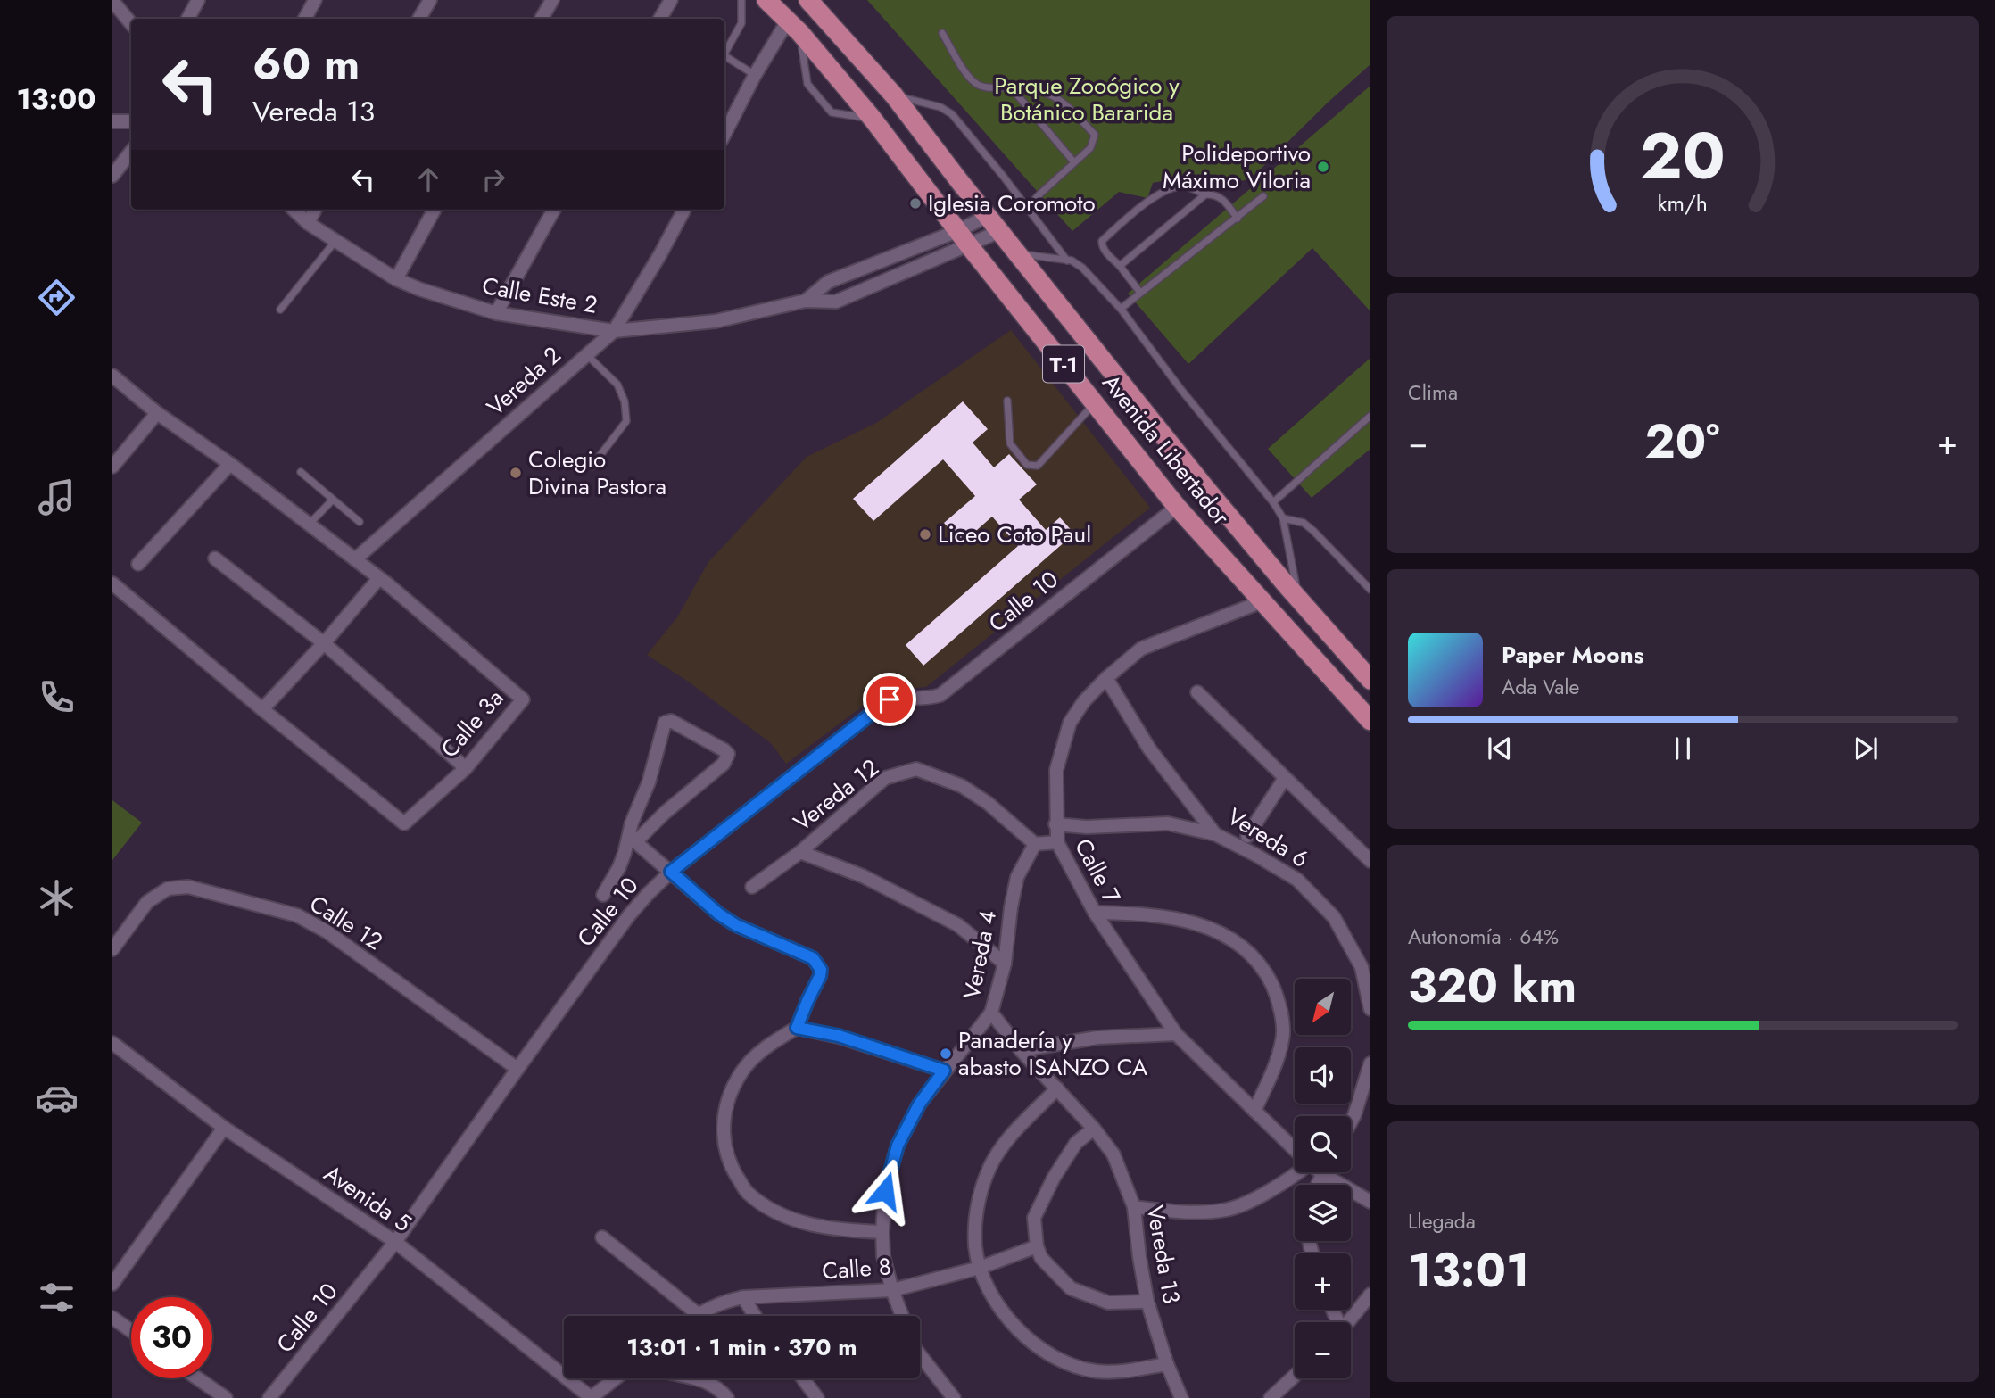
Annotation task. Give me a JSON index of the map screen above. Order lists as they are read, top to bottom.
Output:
{
  "streets": {
    "main road": ["T-1", "Avenida Libertador"],
    "street": [
      "Calle Este 2",
      "Vereda 2",
      "Calle 10",
      "Calle 3a",
      "Vereda 12",
      "Vereda 6",
      "Calle 7",
      "Calle 12",
      "Vereda 4",
      "Avenida 5",
      "Vereda 13",
      "Calle 8"
    ]
  },
  "crossings": [
    ["Calle Este 2", "Vereda 2"],
    ["Calle Este 2", "Avenida Libertador"],
    ["Vereda 2", "Calle 3a"],
    ["Avenida Libertador", "Calle 10"],
    ["Avenida Libertador", "Calle 7"],
    ["Calle 10", "Calle 12"],
    ["Calle 10", "Avenida 5"],
    ["Vereda 12", "Vereda 4"],
    ["Vereda 6", "Calle 7"],
    ["Vereda 4", "Vereda 13"],
    ["Vereda 4", "Calle 8"]
  ],
  "parks": ["Parque Zooógico y Botánico Bararida"],
  "places": [
    "Polideportivo Máximo Viloria",
    "Iglesia Coromoto",
    "Colegio Divina Pastora",
    "Liceo Coto Paul",
    "Panadería y abasto ISANZO CA"
  ],
  "north": "bottom left",
  "page": {
    "tabs": "13:00",
    "turn": ["60 m", "Vereda 13"],
    "tile": [
      "Clima",
      ["Autonomía · 64%", "320 km"],
      ["Llegada", "13:01"]
    ],
    "heat": ["−", "20°", "+"],
    "song": ["Paper Moons", "Ada Vale"],
    "map_buttons": ["+", "−"],
    "limit": "30",
    "trip": "13:01 · 1 min · 370 m",
    "gauge": ["20", "km/h"]
  }
}
